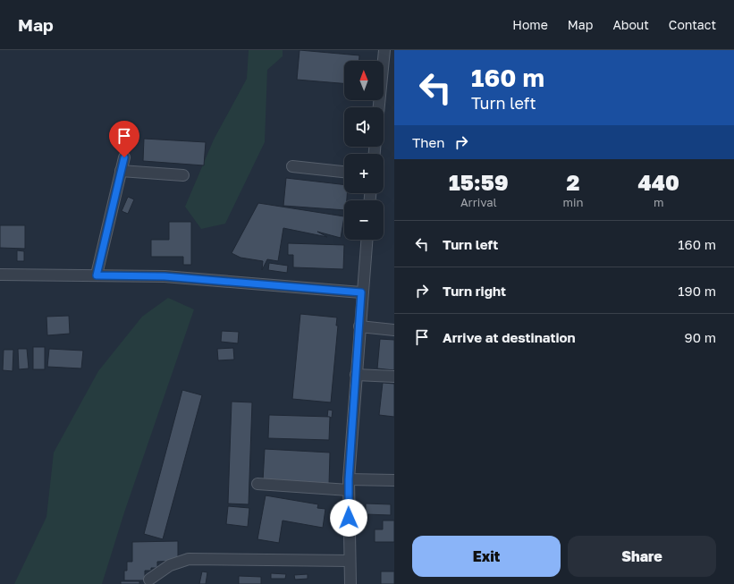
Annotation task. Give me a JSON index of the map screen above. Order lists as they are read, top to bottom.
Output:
{
  "north": "top",
  "page": {
    "header": "Map",
    "nav": [
      "Home",
      "Map",
      "About",
      "Contact"
    ],
    "turn": ["160 m", "Turn left"],
    "map_buttons": ["+", "−"],
    "then": "Then",
    "eta": [
      "15:59",
      "Arrival",
      "2",
      "min",
      "440",
      "m"
    ],
    "list": [
      {
        "name": "Turn left",
        "value": "160 m"
      },
      {
        "name": "Turn right",
        "value": "190 m"
      },
      {
        "name": "Arrive at destination",
        "value": "90 m"
      }
    ],
    "buttons": ["Exit", "Share"]
  }
}
